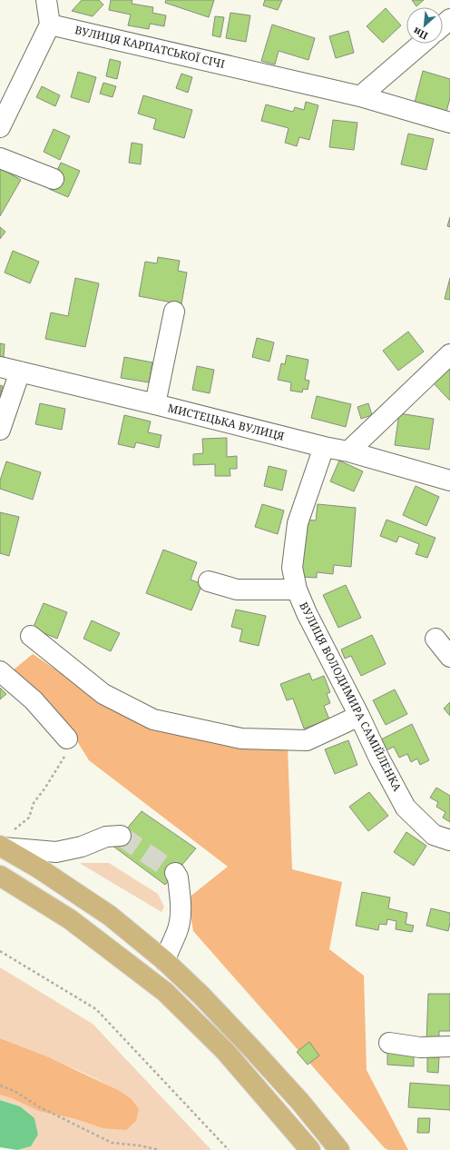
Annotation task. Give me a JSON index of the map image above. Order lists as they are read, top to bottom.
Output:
{
  "streets": {
    "street": ["ВУЛИЦЯ КАРПАТСЬКОЇ СІЧІ", "МИСТЕЦЬКА ВУЛИЦЯ", "ВУЛИЦЯ ВОЛОДИМИРА САМІЙЛЕНКА"]
  },
  "crossings": [
    ["МИСТЕЦЬКА ВУЛИЦЯ", "ВУЛИЦЯ ВОЛОДИМИРА САМІЙЛЕНКА"]
  ],
  "north": "bottom left"
}
